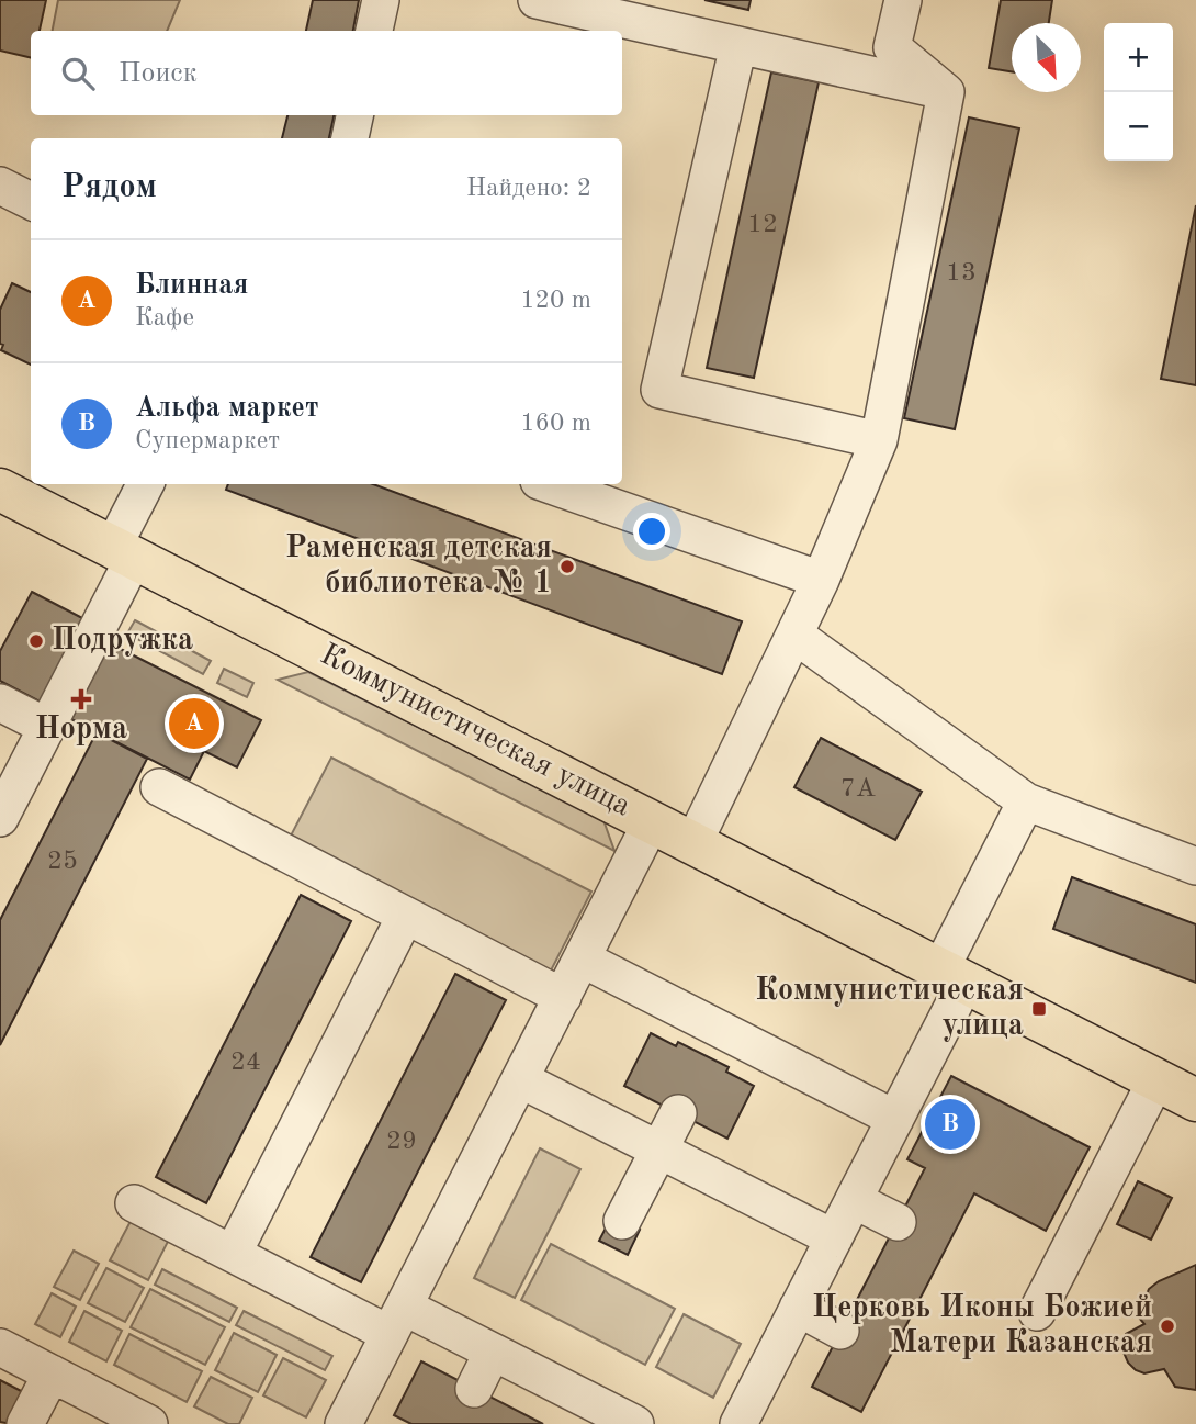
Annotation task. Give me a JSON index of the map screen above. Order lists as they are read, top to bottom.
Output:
{
  "streets": {
    "main road": ["Коммунистическая улица"]
  },
  "places": {
    "other": ["Раменская детская библиотека № 1", "Подружка", "Церковь Иконы Божией Матери Казанская"],
    "health": ["Норма"],
    "transit": ["Коммунистическая улица"]
  },
  "house_numbers": [
    "12",
    "13",
    "7А",
    "25",
    "24",
    "29"
  ],
  "north": "bottom right",
  "page": {
    "map_buttons": ["+", "−"],
    "search": "Поиск",
    "heading": ["Рядом", "Найдено: 2"],
    "list": [
      {
        "mark": "A",
        "name": "Блинная",
        "note": "Кафе",
        "value": "120 m"
      },
      {
        "mark": "B",
        "name": "Альфа маркет",
        "note": "Супермаркет",
        "value": "160 m"
      }
    ],
    "pins": ["A", "B"]
  }
}
